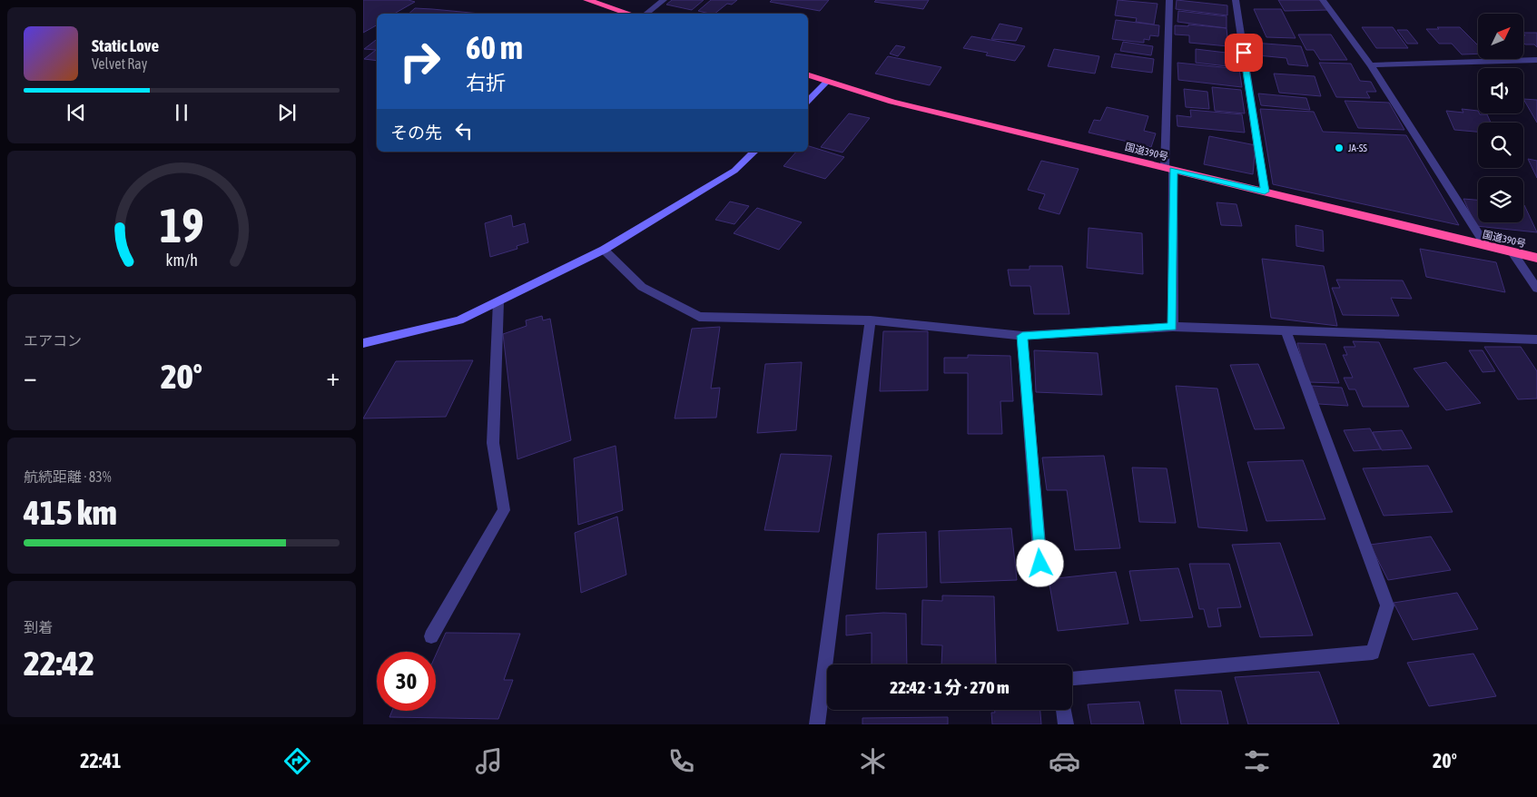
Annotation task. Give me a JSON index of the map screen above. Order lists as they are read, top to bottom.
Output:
{
  "streets": {
    "highway": ["国道390号"]
  },
  "places": ["JA-SS"],
  "north": "top right",
  "page": {
    "turn": ["60 m", "右折"],
    "song": ["Static Love", "Velvet Ray"],
    "then": "その先",
    "tile": [
      "エアコン",
      ["航続距離 · 83%", "415 km"],
      ["到着", "22:42"]
    ],
    "heat": ["−", "20°", "+"],
    "limit": "30",
    "trip": "22:42 · 1 分 · 270 m",
    "tabs": ["22:41", "20°"],
    "gauge": ["19", "km/h"]
  }
}
